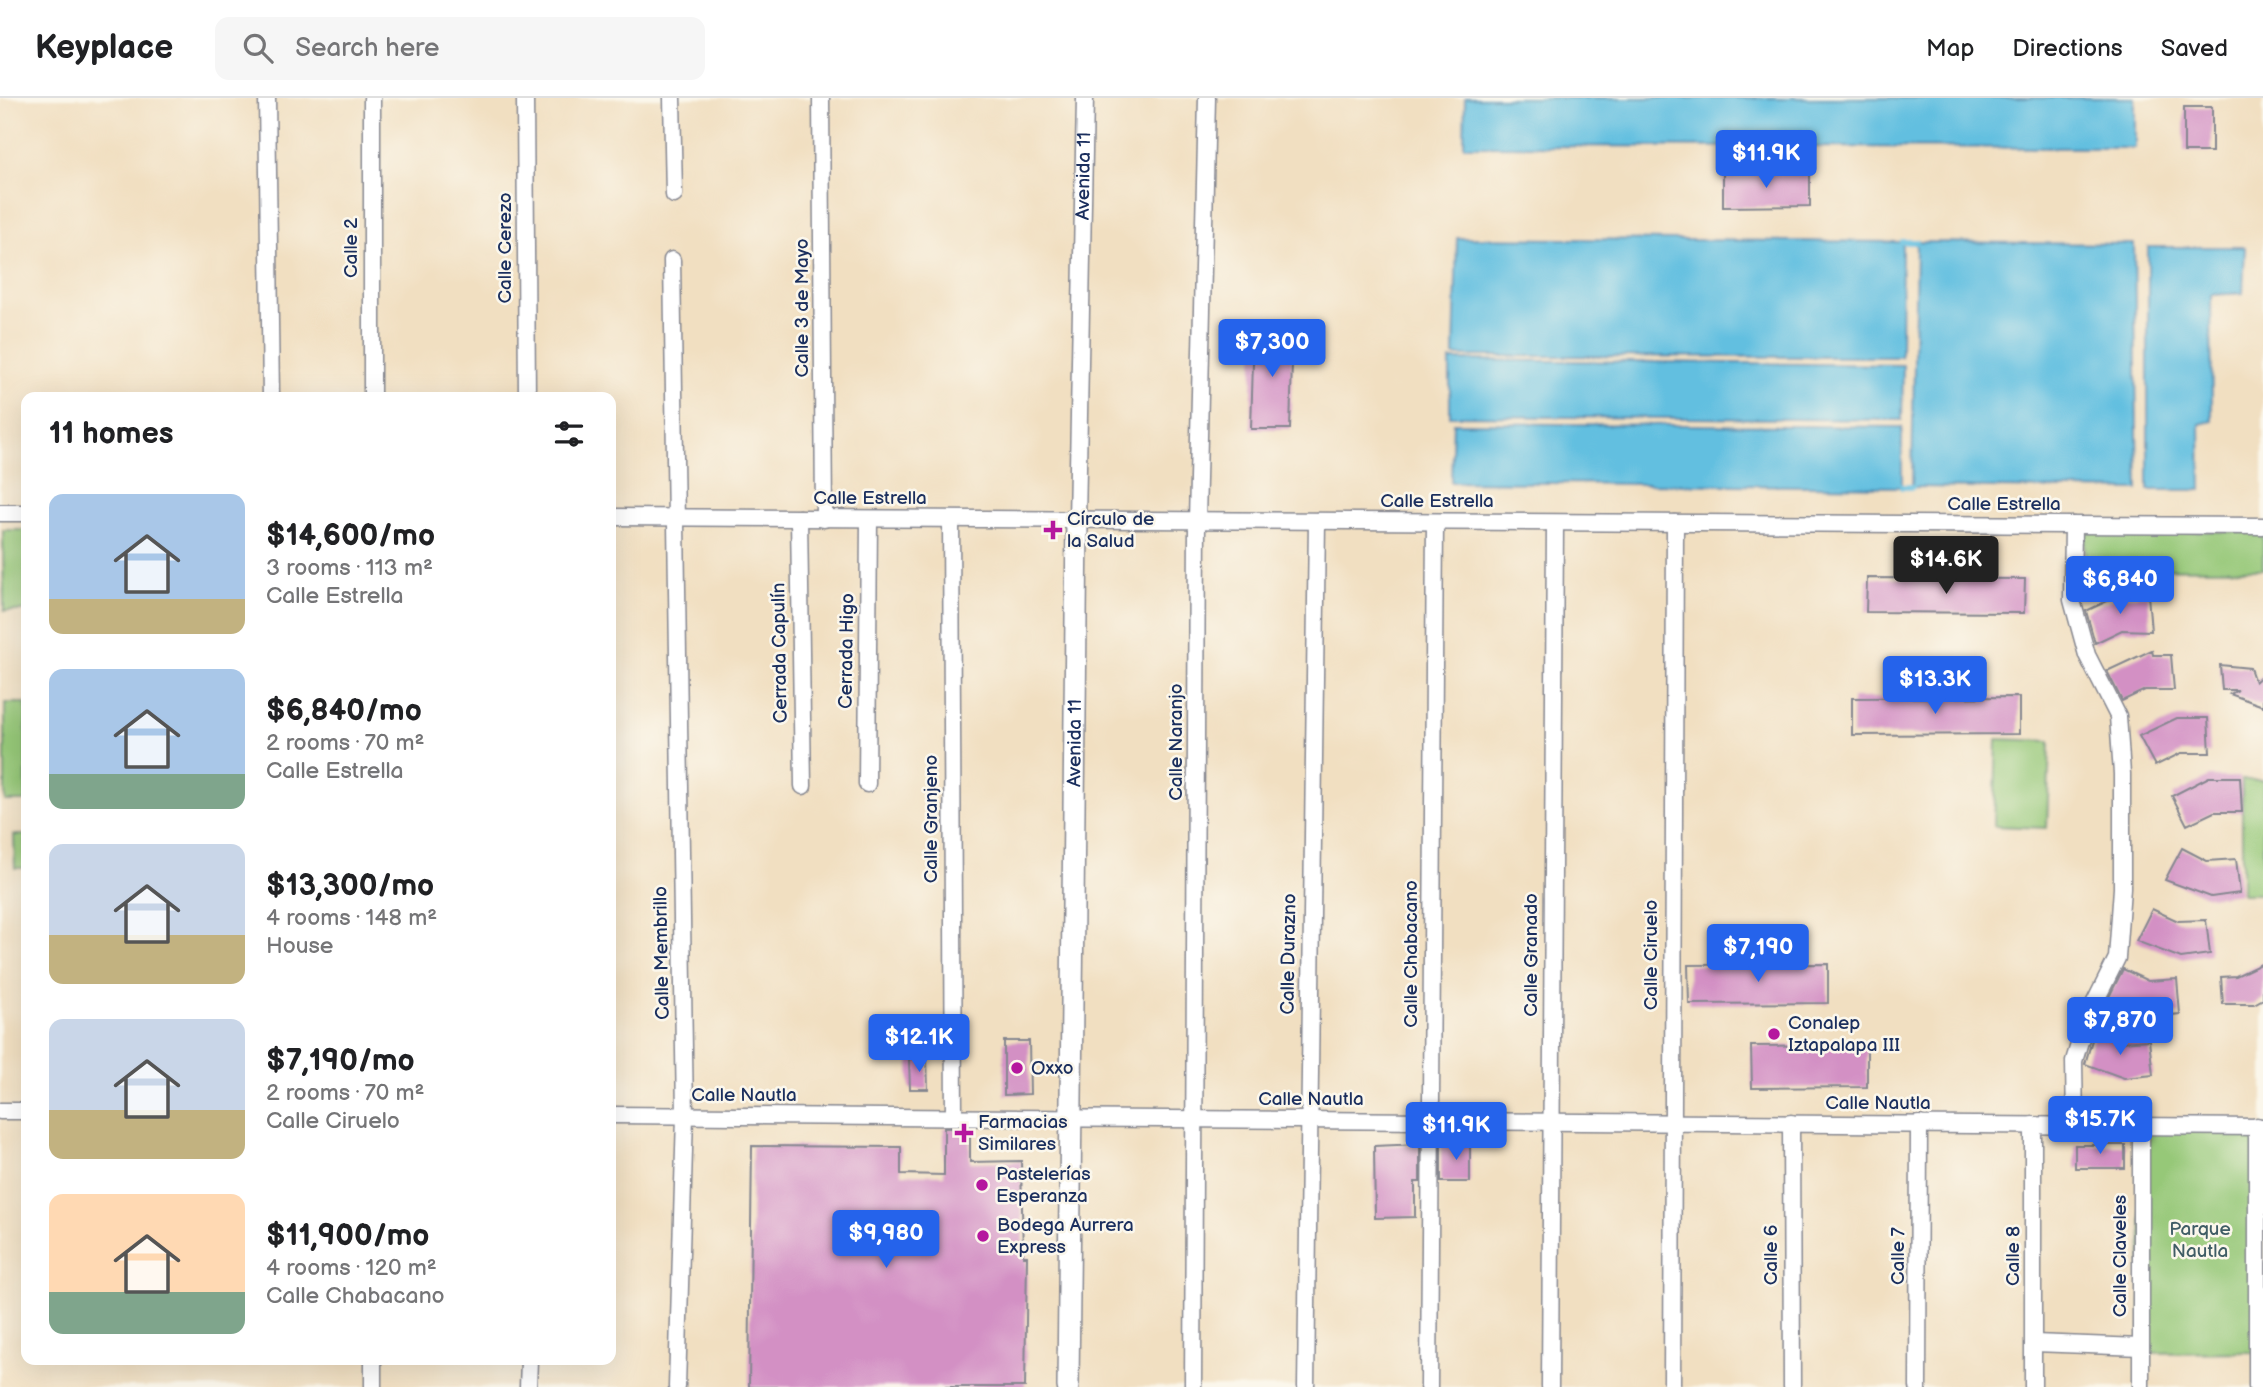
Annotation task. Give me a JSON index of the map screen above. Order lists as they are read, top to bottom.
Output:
{
  "streets": {
    "street": [
      "Avenida 11",
      "Calle 2",
      "Calle Cerezo",
      "Calle 3 de Mayo",
      "Calle Estrella",
      "Cerrada Higo",
      "Cerrada Capulín",
      "Calle Naranjo",
      "Calle Granjeno",
      "Calle Membrillo",
      "Calle Durazno",
      "Calle Chabacano",
      "Calle Granado",
      "Calle Ciruelo",
      "Calle Nautla",
      "Calle 6",
      "Calle 7",
      "Calle 8",
      "Calle Claveles"
    ]
  },
  "crossings": [
    ["Avenida 11", "Calle Estrella"],
    ["Avenida 11", "Calle Nautla"],
    ["Calle 3 de Mayo", "Calle Estrella"],
    ["Calle Estrella", "Cerrada Higo"],
    ["Calle Estrella", "Cerrada Capulín"],
    ["Calle Estrella", "Calle Naranjo"],
    ["Calle Estrella", "Calle Granjeno"],
    ["Calle Estrella", "Calle Membrillo"],
    ["Calle Estrella", "Calle Durazno"],
    ["Calle Estrella", "Calle Chabacano"],
    ["Calle Estrella", "Calle Granado"],
    ["Calle Estrella", "Calle Ciruelo"],
    ["Calle Naranjo", "Calle Nautla"],
    ["Calle Granjeno", "Calle Nautla"],
    ["Calle Membrillo", "Calle Nautla"],
    ["Calle Durazno", "Calle Nautla"],
    ["Calle Chabacano", "Calle Nautla"],
    ["Calle Granado", "Calle Nautla"],
    ["Calle Ciruelo", "Calle Nautla"],
    ["Calle Nautla", "Calle 6"],
    ["Calle Nautla", "Calle 7"],
    ["Calle Nautla", "Calle 8"],
    ["Calle Nautla", "Calle Claveles"]
  ],
  "parks": ["Parque Nautla"],
  "places": {
    "health": ["Círculo de la Salud", "Farmacias Similares"],
    "other": [
      "Conalep Iztapalapa III",
      "Oxxo",
      "Pastelerías Esperanza",
      "Bodega Aurrera Express"
    ]
  },
  "page": {
    "header": "Keyplace",
    "search": "Search here",
    "nav": ["Map", "Directions", "Saved"],
    "price": [
      "$11.9K",
      "$7,300",
      "$14.6K",
      "$6,840",
      "$13.3K",
      "$7,190",
      "$7,870",
      "$12.1K",
      "$15.7K",
      "$11.9K",
      "$9,980"
    ],
    "heading": "11 homes",
    "list": [
      {
        "name": "$14,600/mo",
        "note": "3 rooms · 113 m² · Calle Estrella"
      },
      {
        "name": "$6,840/mo",
        "note": "2 rooms · 70 m² · Calle Estrella"
      },
      {
        "name": "$13,300/mo",
        "note": "4 rooms · 148 m² · House"
      },
      {
        "name": "$7,190/mo",
        "note": "2 rooms · 70 m² · Calle Ciruelo"
      },
      {
        "name": "$11,900/mo",
        "note": "4 rooms · 120 m² · Calle Chabacano"
      }
    ]
  }
}
